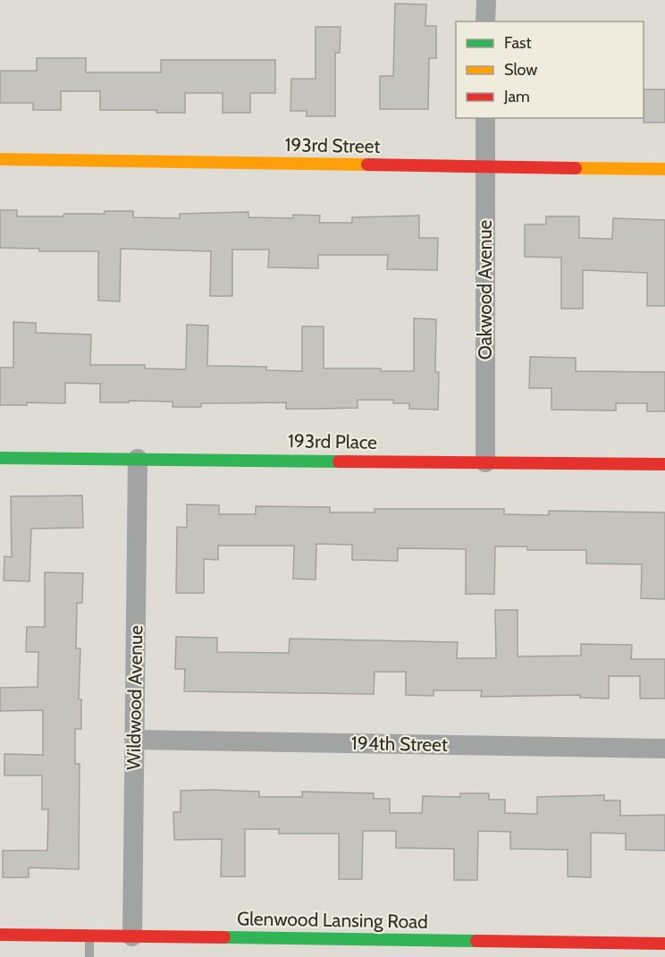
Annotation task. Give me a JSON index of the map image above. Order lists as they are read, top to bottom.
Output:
{
  "streets": {
    "street": [
      "193rd Street",
      "Oakwood Avenue",
      "193rd Place",
      "Wildwood Avenue",
      "194th Street",
      "Glenwood Lansing Road"
    ]
  },
  "crossings": [
    ["193rd Street", "Oakwood Avenue"],
    ["Oakwood Avenue", "193rd Place"],
    ["193rd Place", "Wildwood Avenue"],
    ["Wildwood Avenue", "194th Street"],
    ["Wildwood Avenue", "Glenwood Lansing Road"]
  ],
  "legend": ["Fast", "Slow", "Jam"]
}
